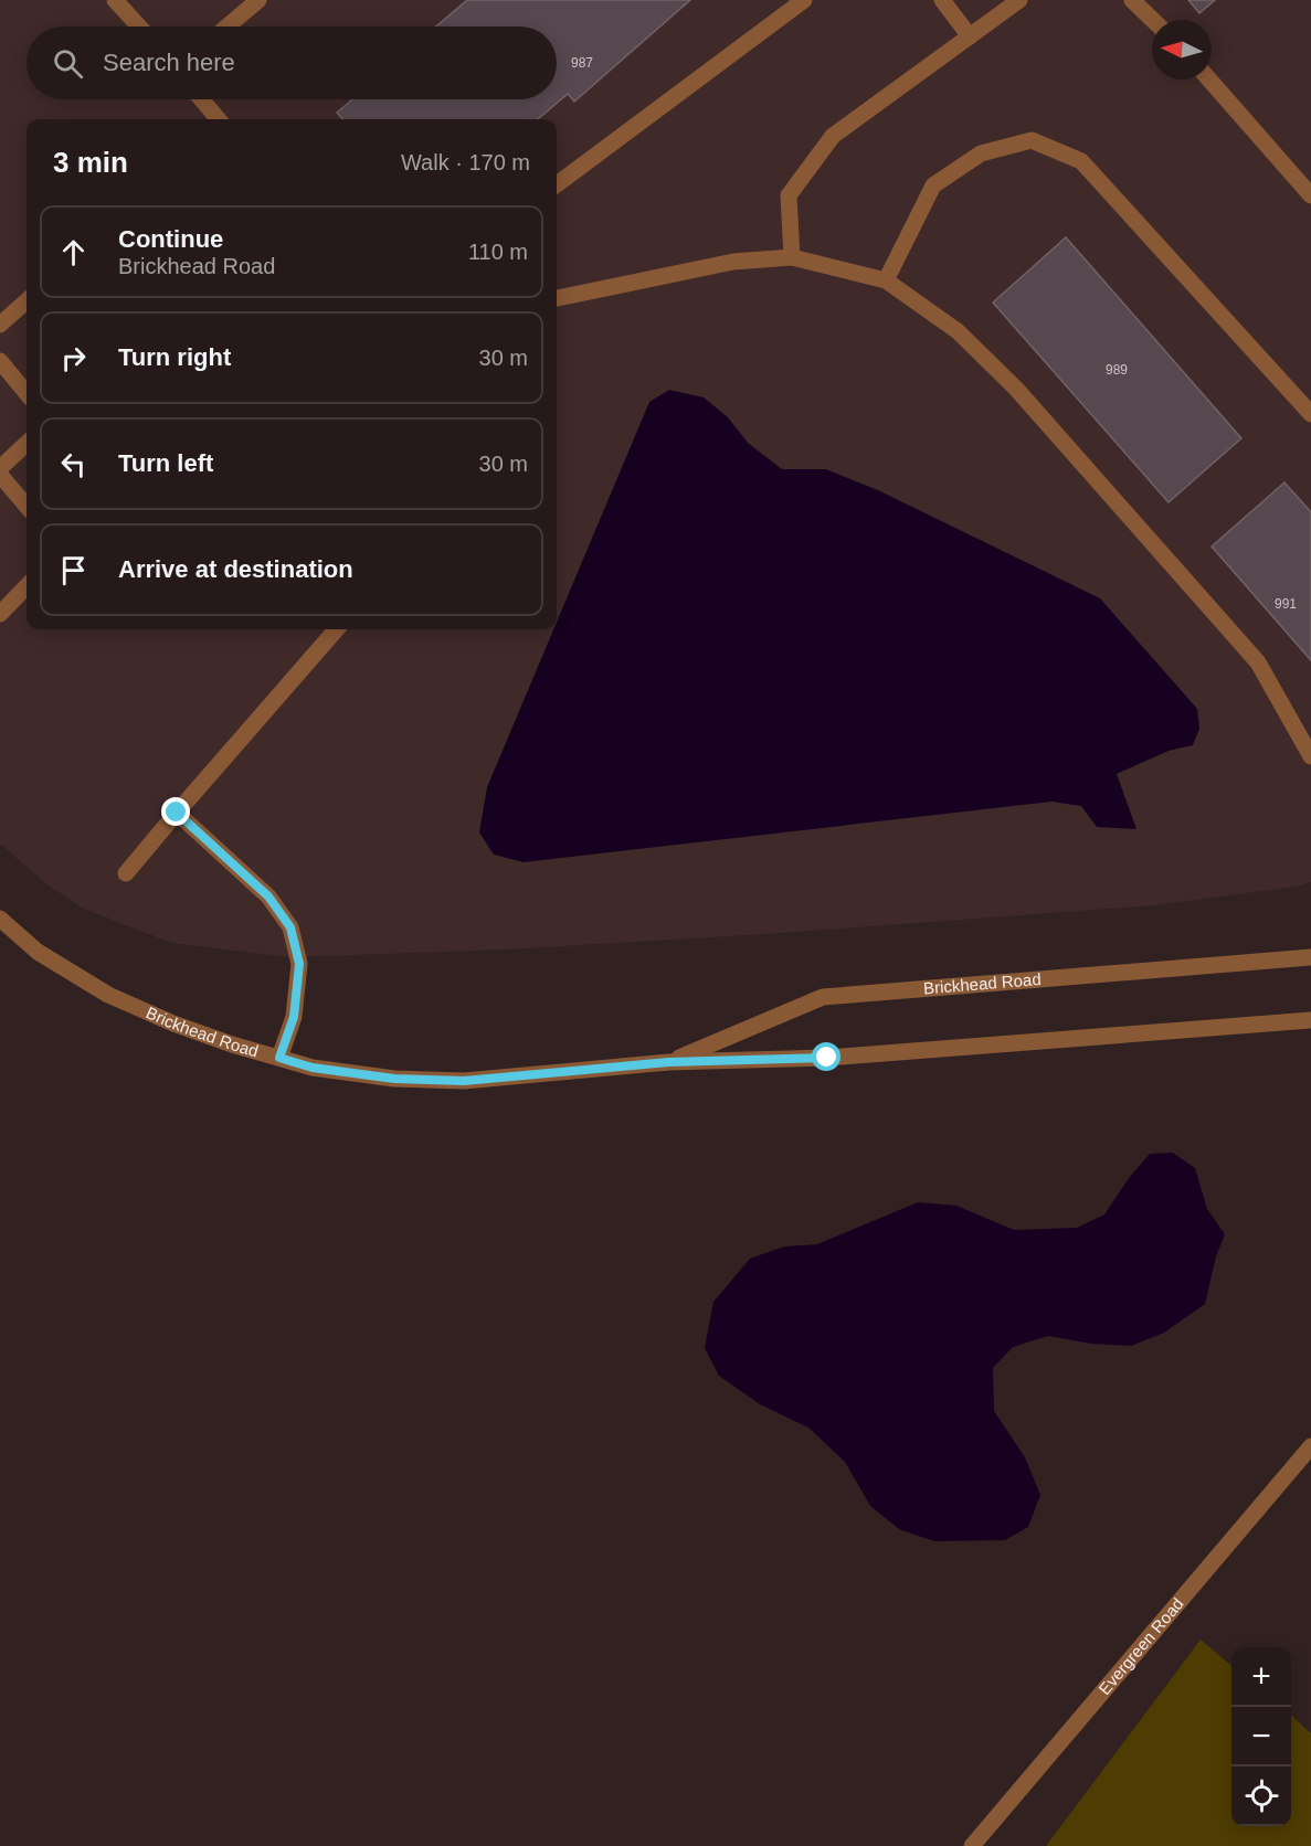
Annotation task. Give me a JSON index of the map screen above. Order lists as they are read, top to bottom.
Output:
{
  "streets": {
    "street": ["Brickhead Road", "Evergreen Road"]
  },
  "house_numbers": ["987", "989", "991"],
  "north": "left",
  "page": {
    "search": "Search here",
    "heading": ["3 min", "Walk · 170 m"],
    "list": [
      ["Continue", "Brickhead Road", "110 m"],
      ["Turn right", "30 m"],
      ["Turn left", "30 m"],
      "Arrive at destination"
    ],
    "map_buttons": ["+", "−"]
  }
}
